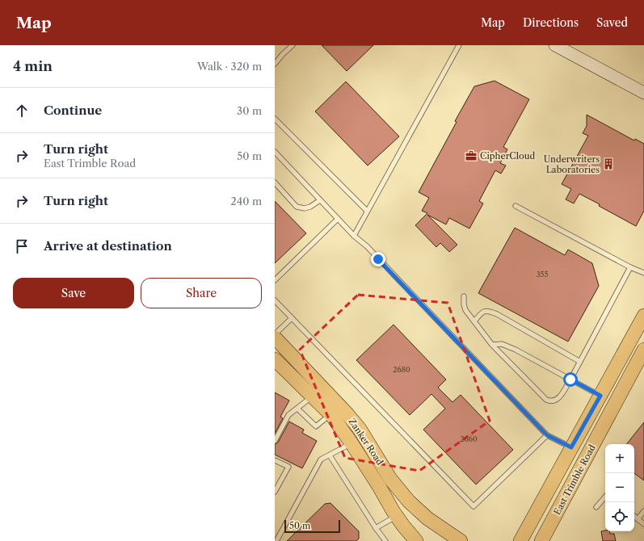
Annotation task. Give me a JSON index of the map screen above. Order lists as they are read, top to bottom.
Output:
{
  "streets": {
    "main road": ["Zanker Road", "East Trimble Road"]
  },
  "places": {
    "office": ["CipherCloud"],
    "building": ["Underwriters Laboratories"]
  },
  "house_numbers": ["355", "2680", "2660"],
  "scale_bar": "50 m",
  "page": {
    "header": "Map",
    "nav": ["Map", "Directions", "Saved"],
    "heading": ["4 min", "Walk · 320 m"],
    "list": [
      ["Continue", "30 m"],
      ["Turn right", "East Trimble Road", "50 m"],
      ["Turn right", "240 m"],
      "Arrive at destination"
    ],
    "buttons": ["Save", "Share"],
    "map_buttons": ["+", "−"],
    "scale": "50 m"
  }
}
